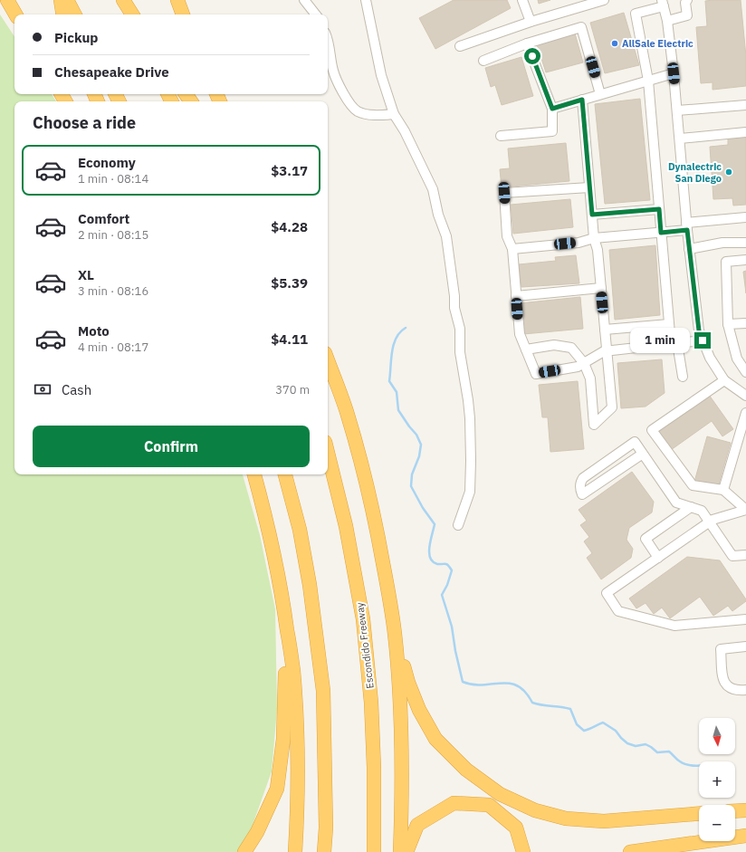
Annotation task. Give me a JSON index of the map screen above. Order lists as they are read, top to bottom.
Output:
{
  "streets": {
    "highway": ["Escondido Freeway"]
  },
  "places": ["AllSale Electric", "Dynalectric San Diego"],
  "north": "bottom",
  "page": {
    "banner": ["Pickup", "Chesapeake Drive"],
    "heading": "Choose a ride",
    "list": [
      {
        "name": "Economy",
        "note": "1 min · 08:14",
        "value": "$3.17"
      },
      {
        "name": "Comfort",
        "note": "2 min · 08:15",
        "value": "$4.28"
      },
      {
        "name": "XL",
        "note": "3 min · 08:16",
        "value": "$5.39"
      },
      {
        "name": "Moto",
        "note": "4 min · 08:17",
        "value": "$4.11"
      }
    ],
    "bubble": "1 min",
    "pay": ["Cash", "370 m"],
    "buttons": "Confirm",
    "map_buttons": ["+", "−"]
  }
}
